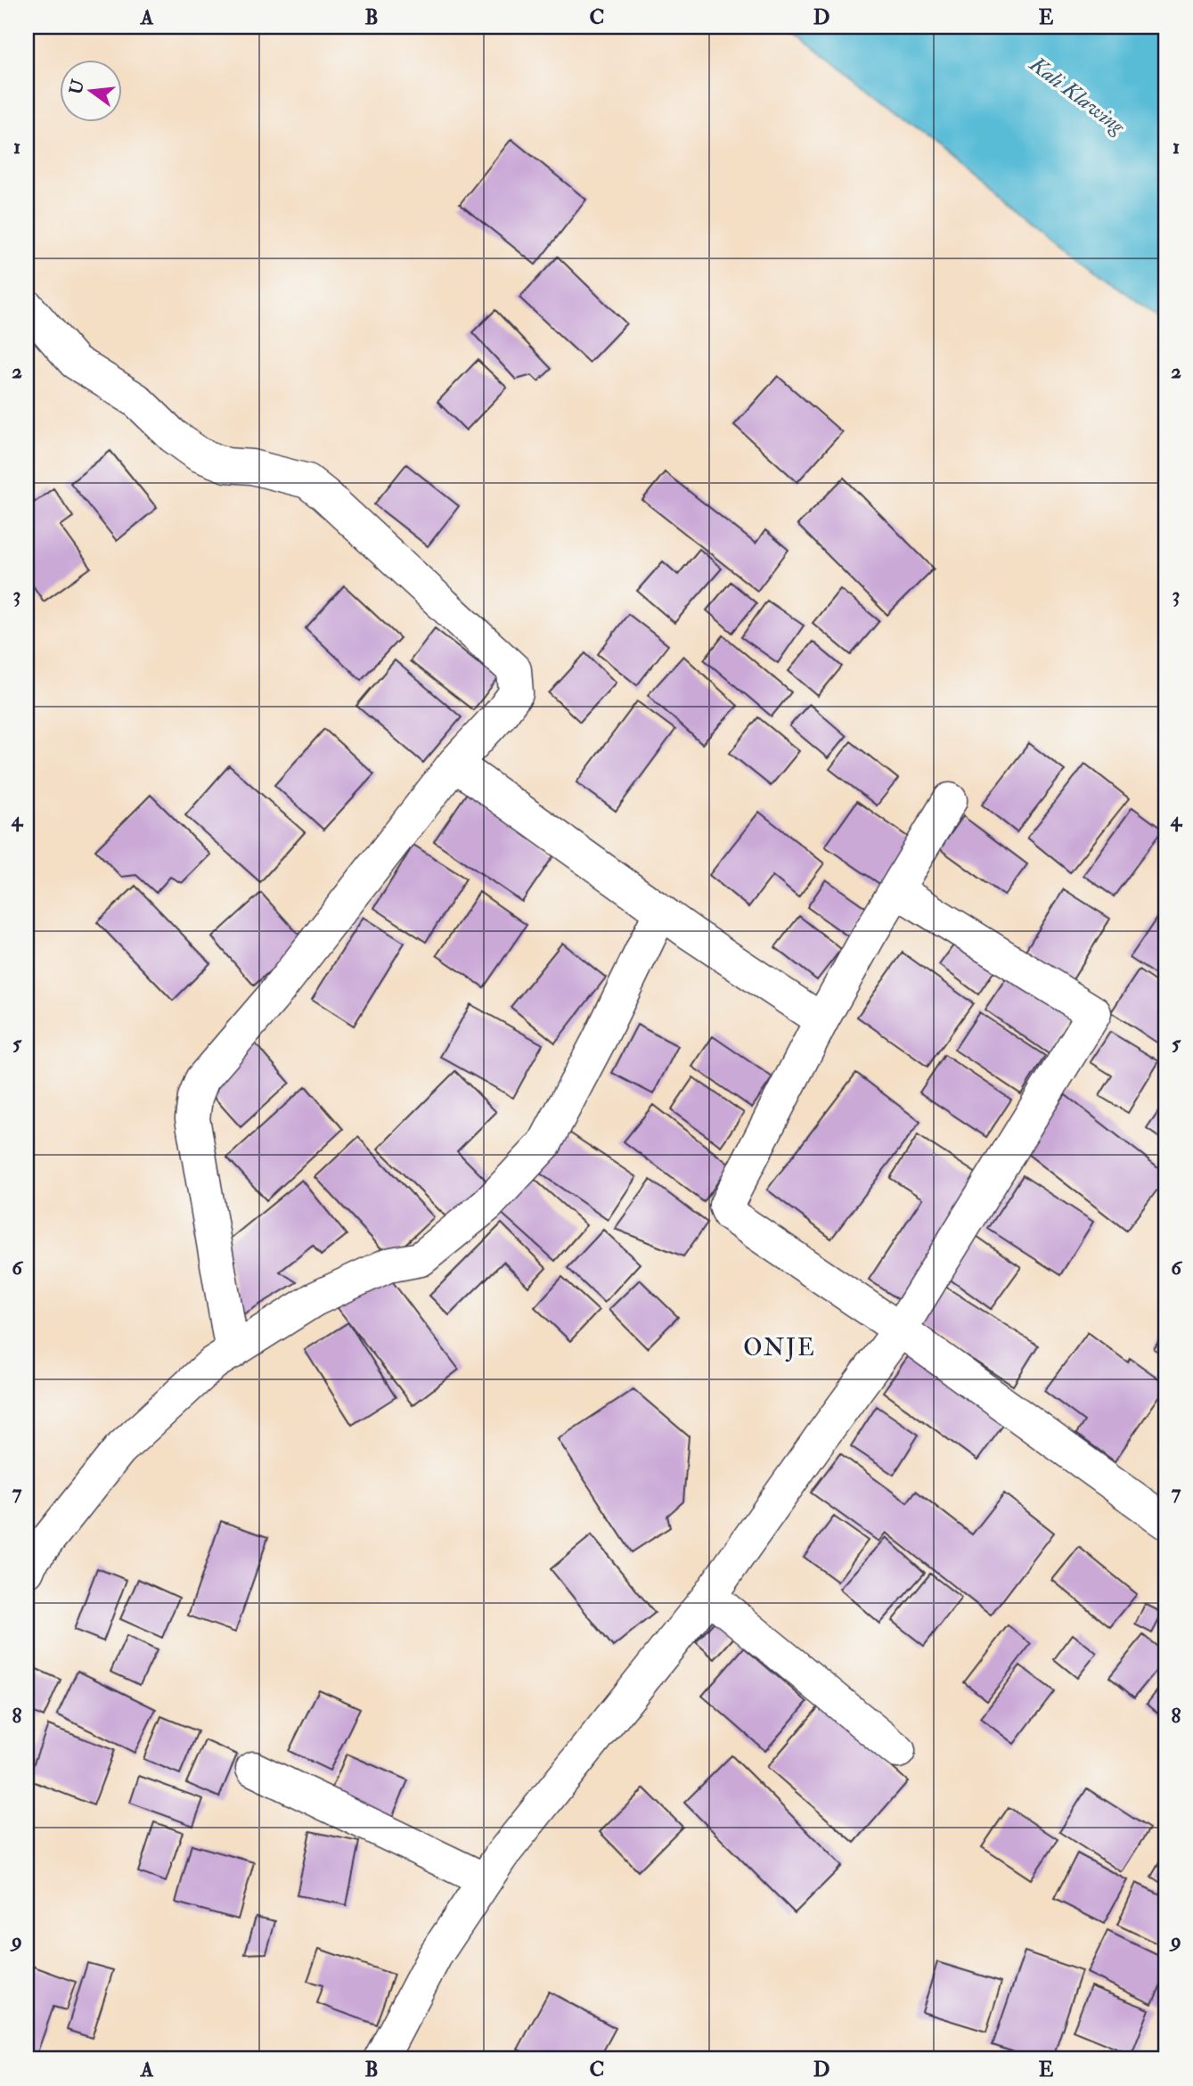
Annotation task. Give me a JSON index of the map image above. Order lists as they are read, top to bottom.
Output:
{
  "districts": ["ONJE"],
  "water": ["Kali Klawing"],
  "north": "left",
  "grid": {
    "columns": [
      "A",
      "B",
      "C",
      "D",
      "E"
    ],
    "rows": [
      "1",
      "2",
      "3",
      "4",
      "5",
      "6",
      "7",
      "8",
      "9"
    ]
  }
}
